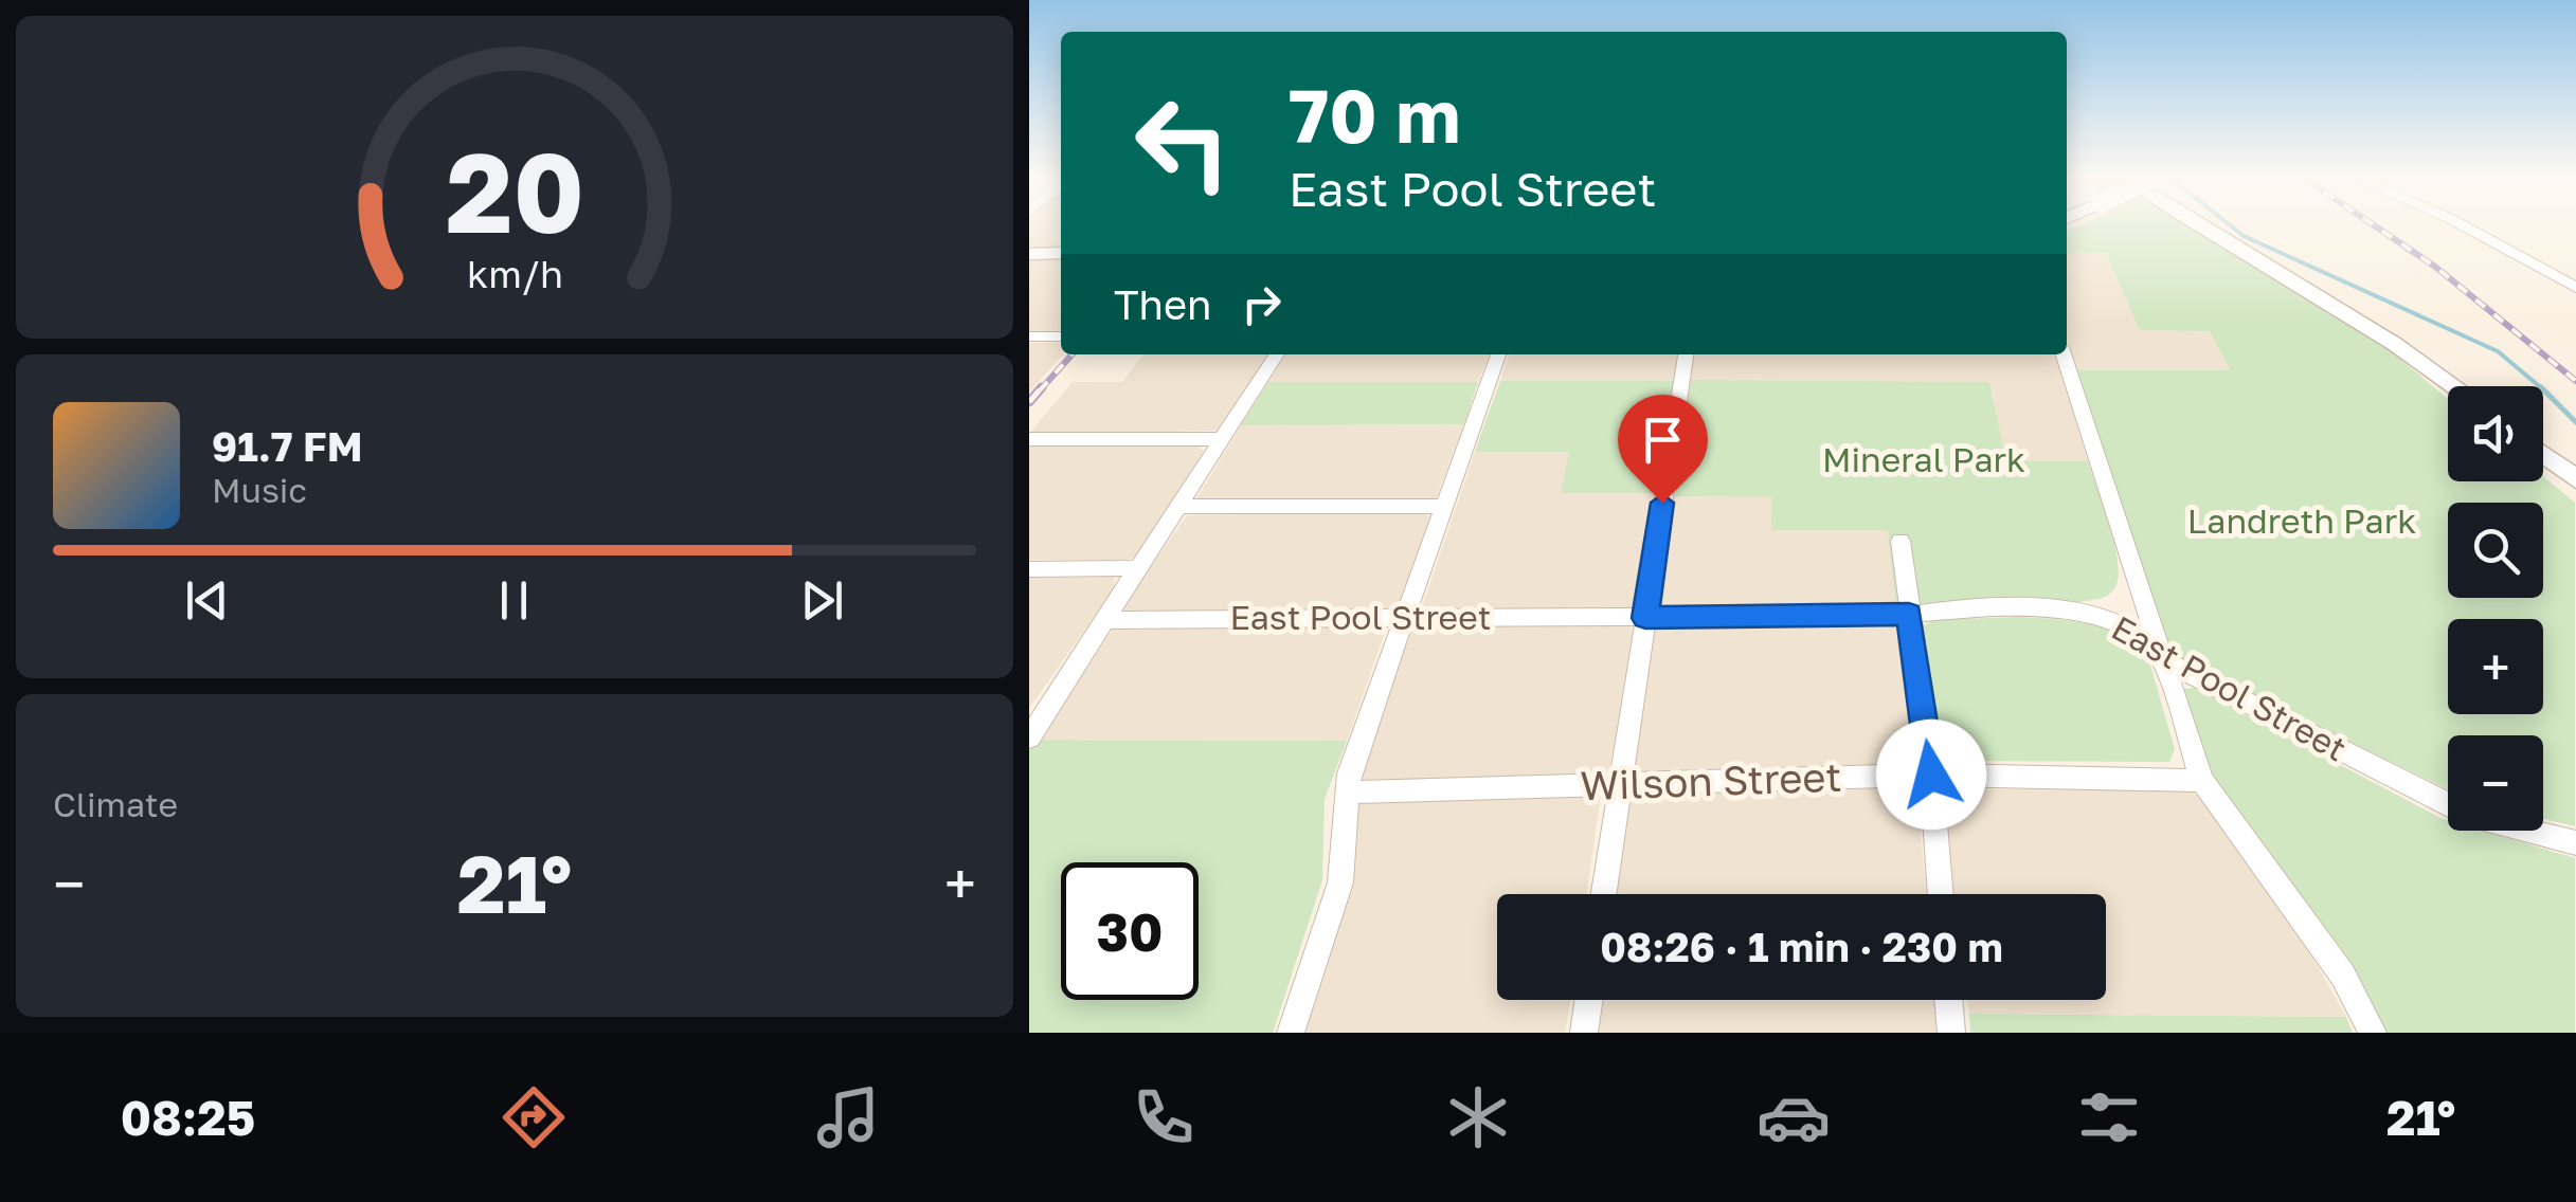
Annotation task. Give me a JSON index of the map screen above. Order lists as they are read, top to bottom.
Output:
{
  "streets": {
    "street": ["East Pool Street", "Wilson Street"]
  },
  "parks": ["Mineral Park", "Landreth Park"],
  "page": {
    "turn": ["70 m", "East Pool Street"],
    "then": "Then",
    "map_buttons": ["+", "−"],
    "song": ["91.7 FM", "Music"],
    "tile": "Climate",
    "heat": ["−", "21°", "+"],
    "limit": "30",
    "trip": "08:26 · 1 min · 230 m",
    "tabs": ["08:25", "21°"],
    "gauge": ["20", "km/h"]
  }
}
